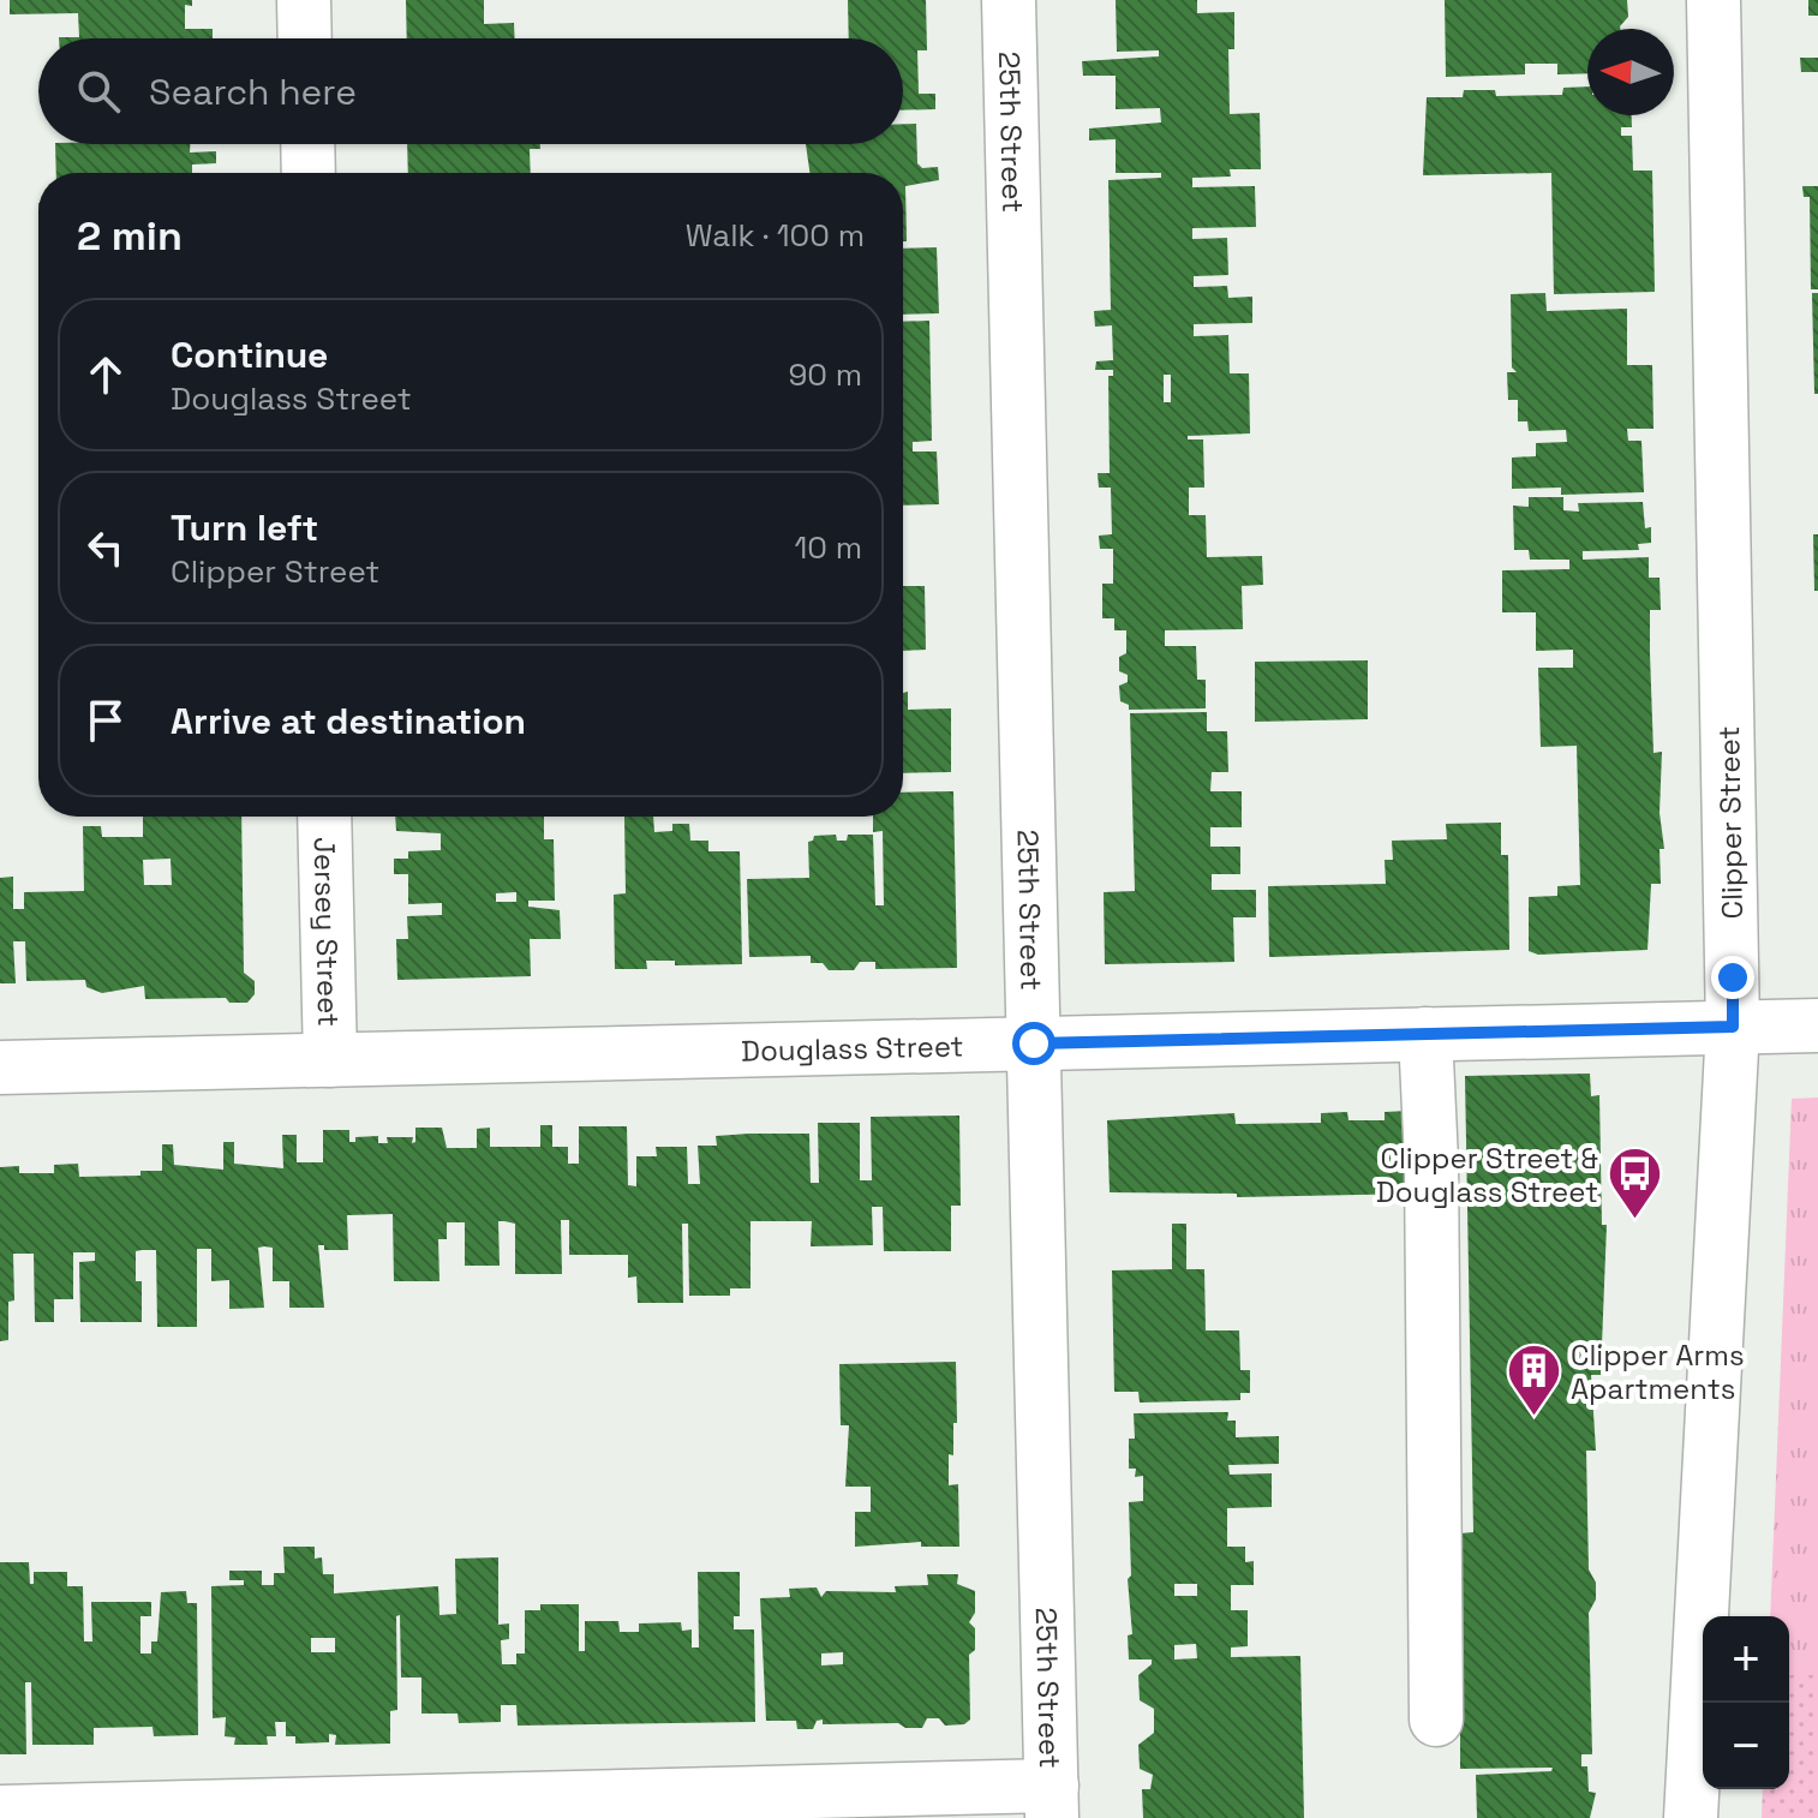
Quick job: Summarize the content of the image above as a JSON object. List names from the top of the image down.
{
  "streets": {
    "street": [
      "25th Street",
      "Clipper Street",
      "Jersey Street",
      "Douglass Street"
    ]
  },
  "crossings": [
    ["25th Street", "Douglass Street"],
    ["Clipper Street", "Douglass Street"],
    ["Jersey Street", "Douglass Street"]
  ],
  "places": {
    "bus stop": ["Clipper Street & Douglass Street"],
    "building": ["Clipper Arms Apartments"]
  },
  "north": "left",
  "page": {
    "search": "Search here",
    "heading": ["2 min", "Walk · 100 m"],
    "list": [
      ["Continue", "Douglass Street", "90 m"],
      ["Turn left", "Clipper Street", "10 m"],
      "Arrive at destination"
    ],
    "map_buttons": ["+", "−"]
  }
}
